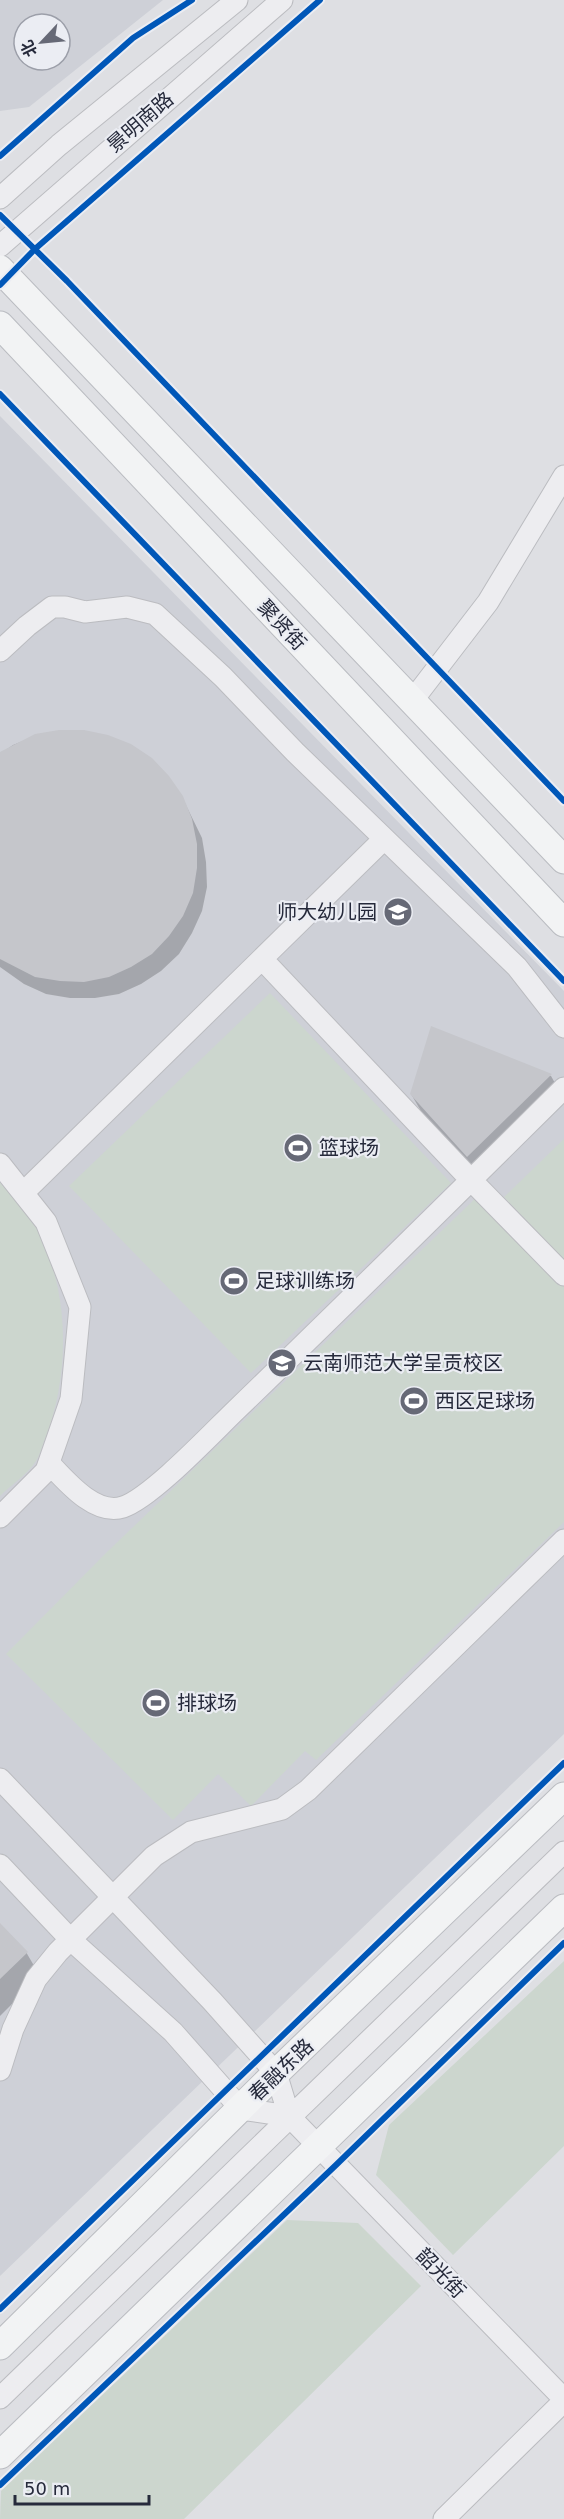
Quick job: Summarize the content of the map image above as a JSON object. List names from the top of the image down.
{
  "streets": {
    "main road": ["聚贤街", "春融东路"],
    "street": ["景明南路", "韶光街"]
  },
  "places": {
    "school or university": ["师大幼儿园", "云南师范大学呈贡校区"],
    "sports": [
      "篮球场",
      "足球训练场",
      "西区足球场",
      "排球场"
    ]
  },
  "scale_bar": "50 m",
  "north": "bottom left"
}
